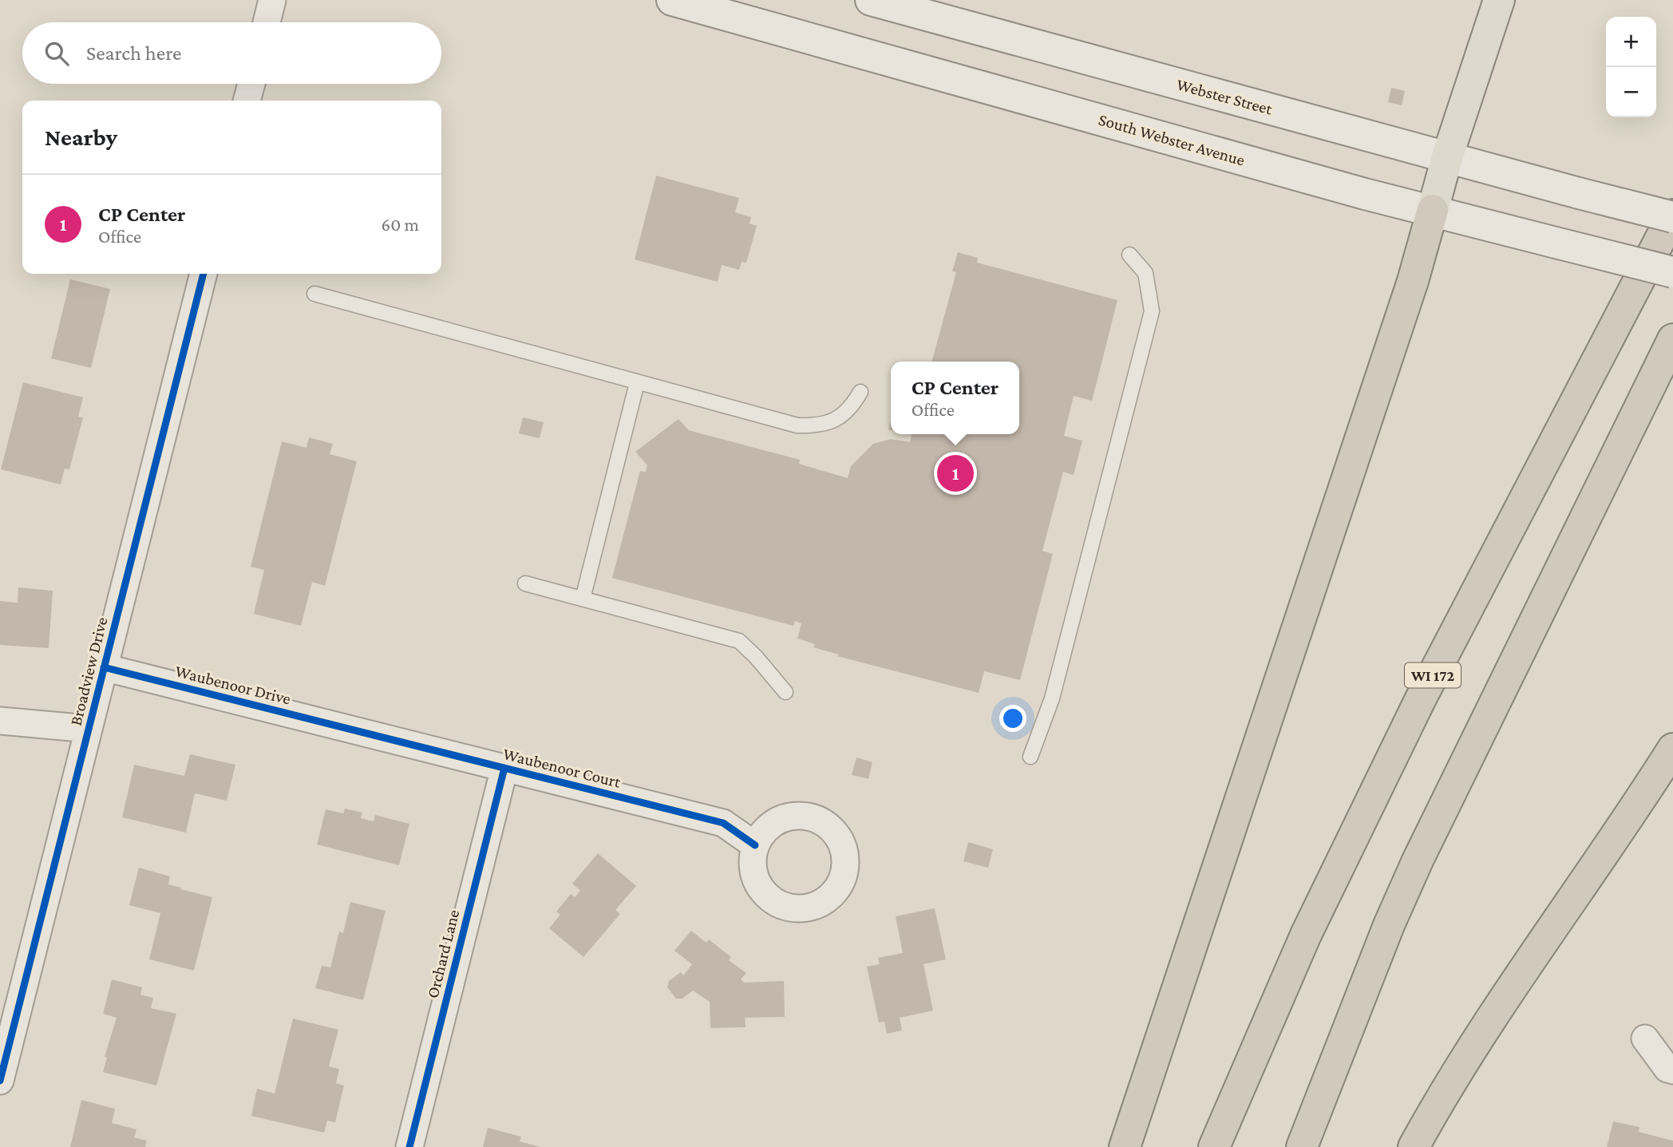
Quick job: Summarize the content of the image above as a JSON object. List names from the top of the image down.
{
  "streets": {
    "highway": ["WI 172"],
    "main road": ["Webster Street", "South Webster Avenue"],
    "street": [
      "Broadview Drive",
      "Waubenoor Drive",
      "Waubenoor Court",
      "Orchard Lane"
    ]
  },
  "crossings": [
    ["Webster Street", "WI 172"],
    ["Broadview Drive", "Waubenoor Drive"],
    ["Waubenoor Drive", "Waubenoor Court"],
    ["Waubenoor Court", "Orchard Lane"]
  ],
  "page": {
    "map_buttons": ["+", "−"],
    "search": "Search here",
    "heading": "Nearby",
    "list": [
      {
        "mark": "1",
        "name": "CP Center",
        "note": "Office",
        "value": "60 m"
      }
    ],
    "popup": ["CP Center", "Office"],
    "pins": "1"
  }
}
